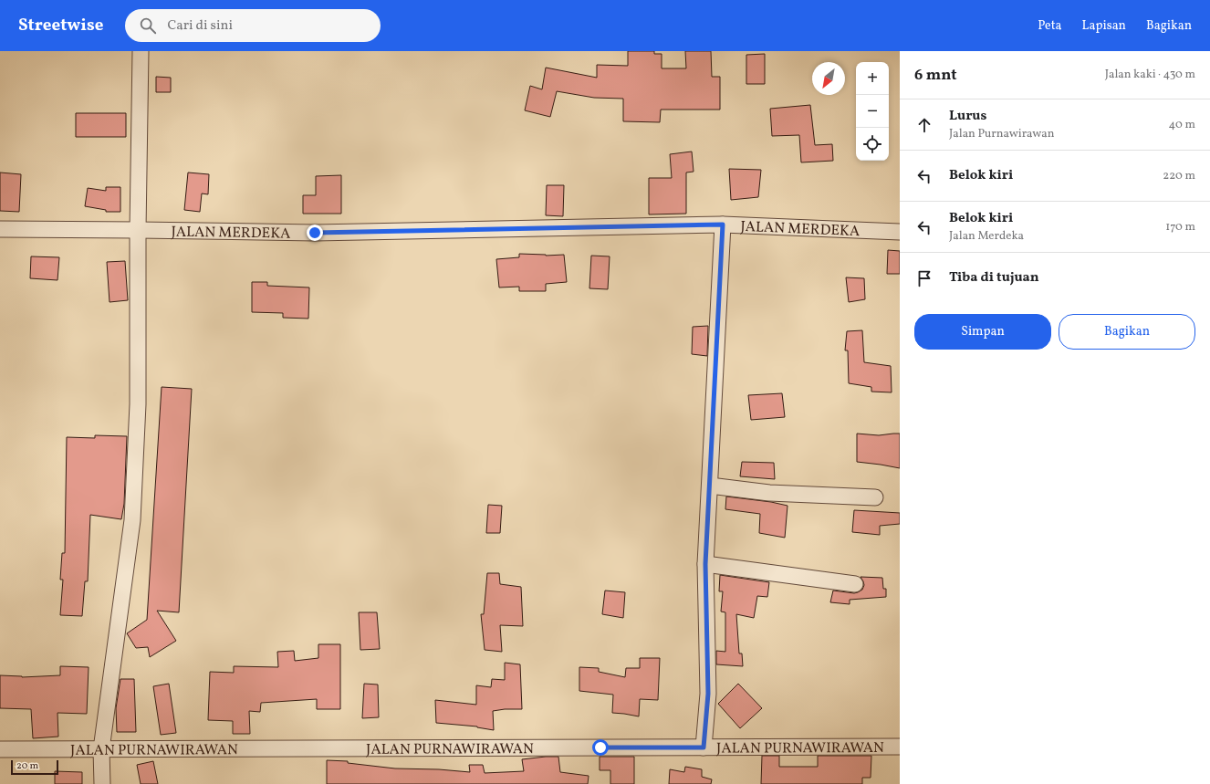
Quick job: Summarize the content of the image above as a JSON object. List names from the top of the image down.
{
  "streets": {
    "street": ["JALAN MERDEKA", "JALAN PURNAWIRAWAN"]
  },
  "scale_bar": "20 m",
  "north": "bottom left",
  "page": {
    "header": "Streetwise",
    "search": "Cari di sini",
    "nav": ["Peta", "Lapisan", "Bagikan"],
    "heading": ["6 mnt", "Jalan kaki · 430 m"],
    "map_buttons": ["+", "−"],
    "list": [
      ["Lurus", "Jalan Purnawirawan", "40 m"],
      ["Belok kiri", "220 m"],
      ["Belok kiri", "Jalan Merdeka", "170 m"],
      "Tiba di tujuan"
    ],
    "buttons": ["Simpan", "Bagikan"],
    "scale": "20 m"
  }
}
